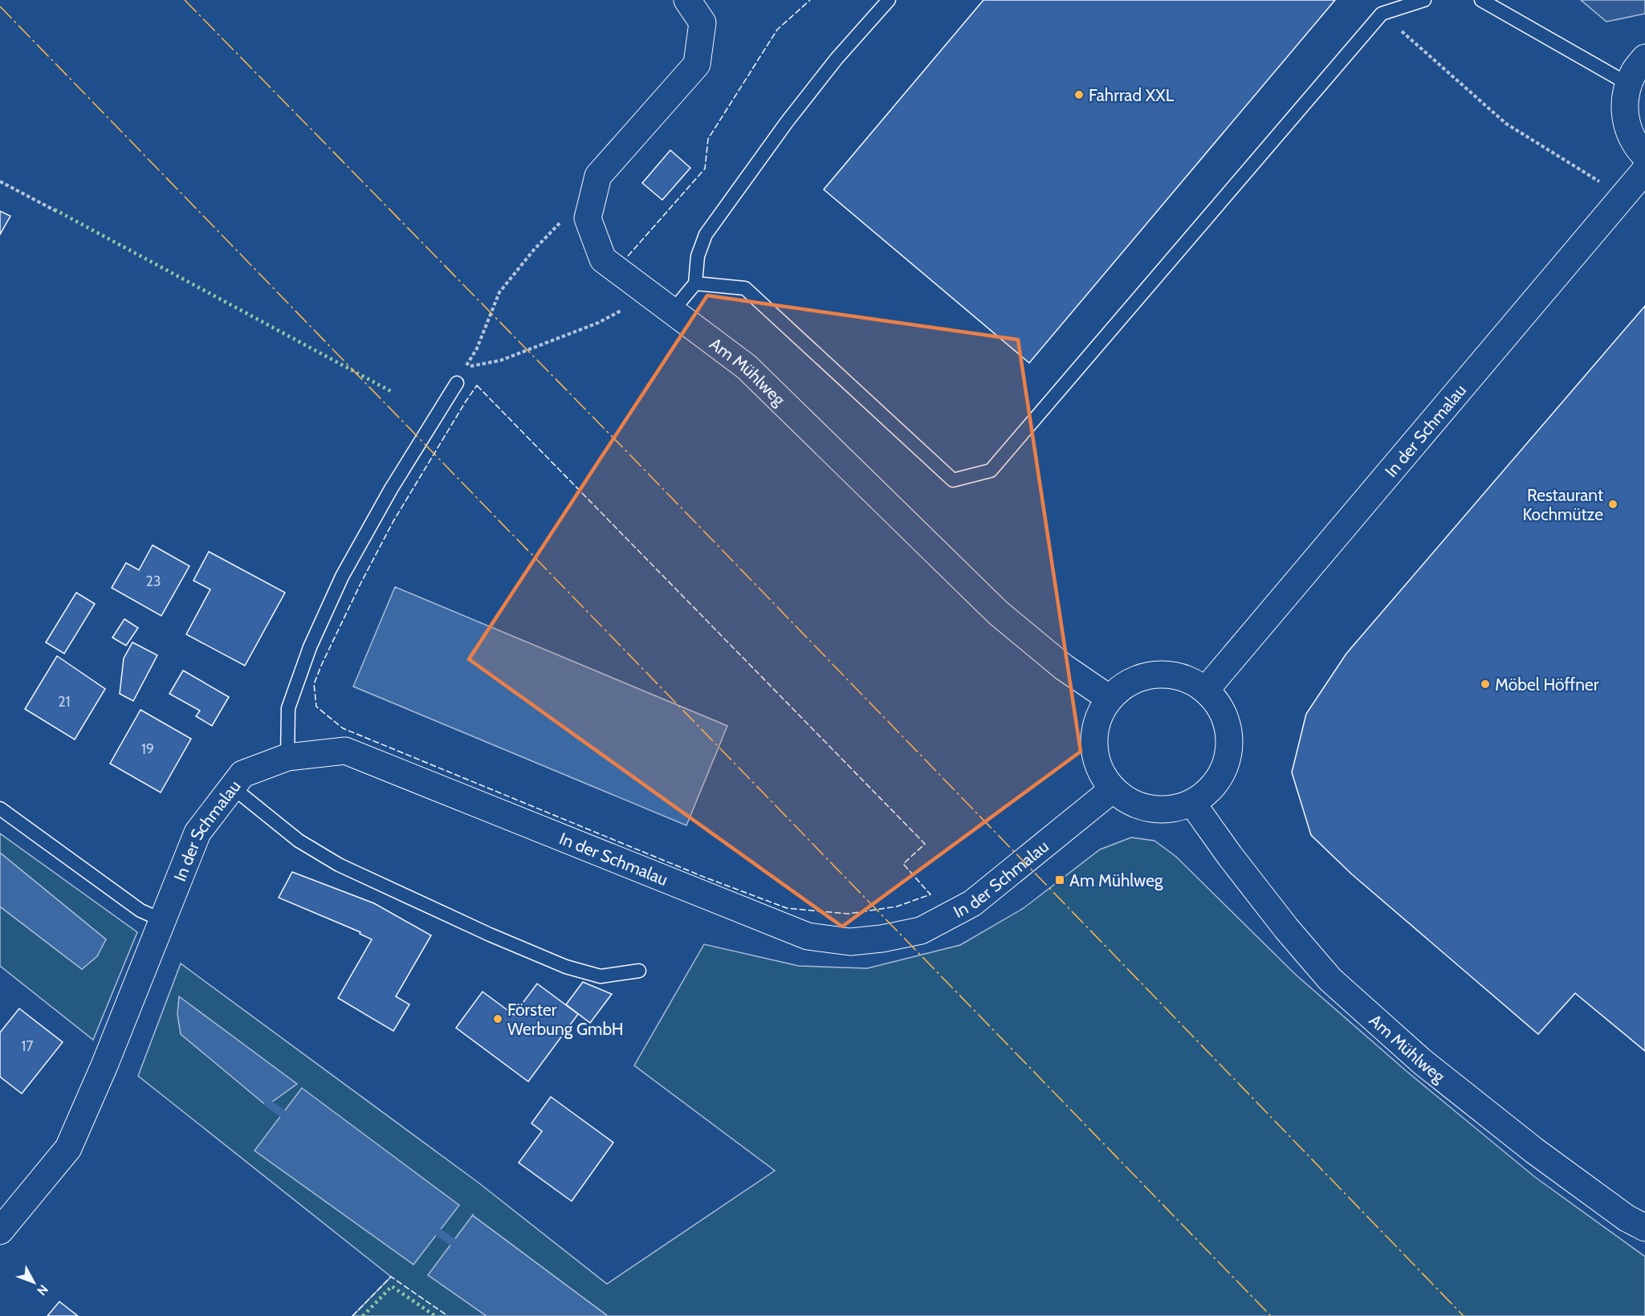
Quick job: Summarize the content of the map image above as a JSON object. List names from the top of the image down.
{
  "streets": {
    "street": ["Am Mühlweg", "In der Schmalau"]
  },
  "crossings": [
    ["Am Mühlweg", "In der Schmalau"]
  ],
  "places": {
    "other": [
      "Fahrrad XXL",
      "Restaurant Kochmütze",
      "Möbel Höffner",
      "Förster Werbung GmbH"
    ],
    "transit": ["Am Mühlweg"]
  },
  "house_numbers": [
    "23",
    "21",
    "19",
    "17"
  ],
  "north": "bottom right"
}
